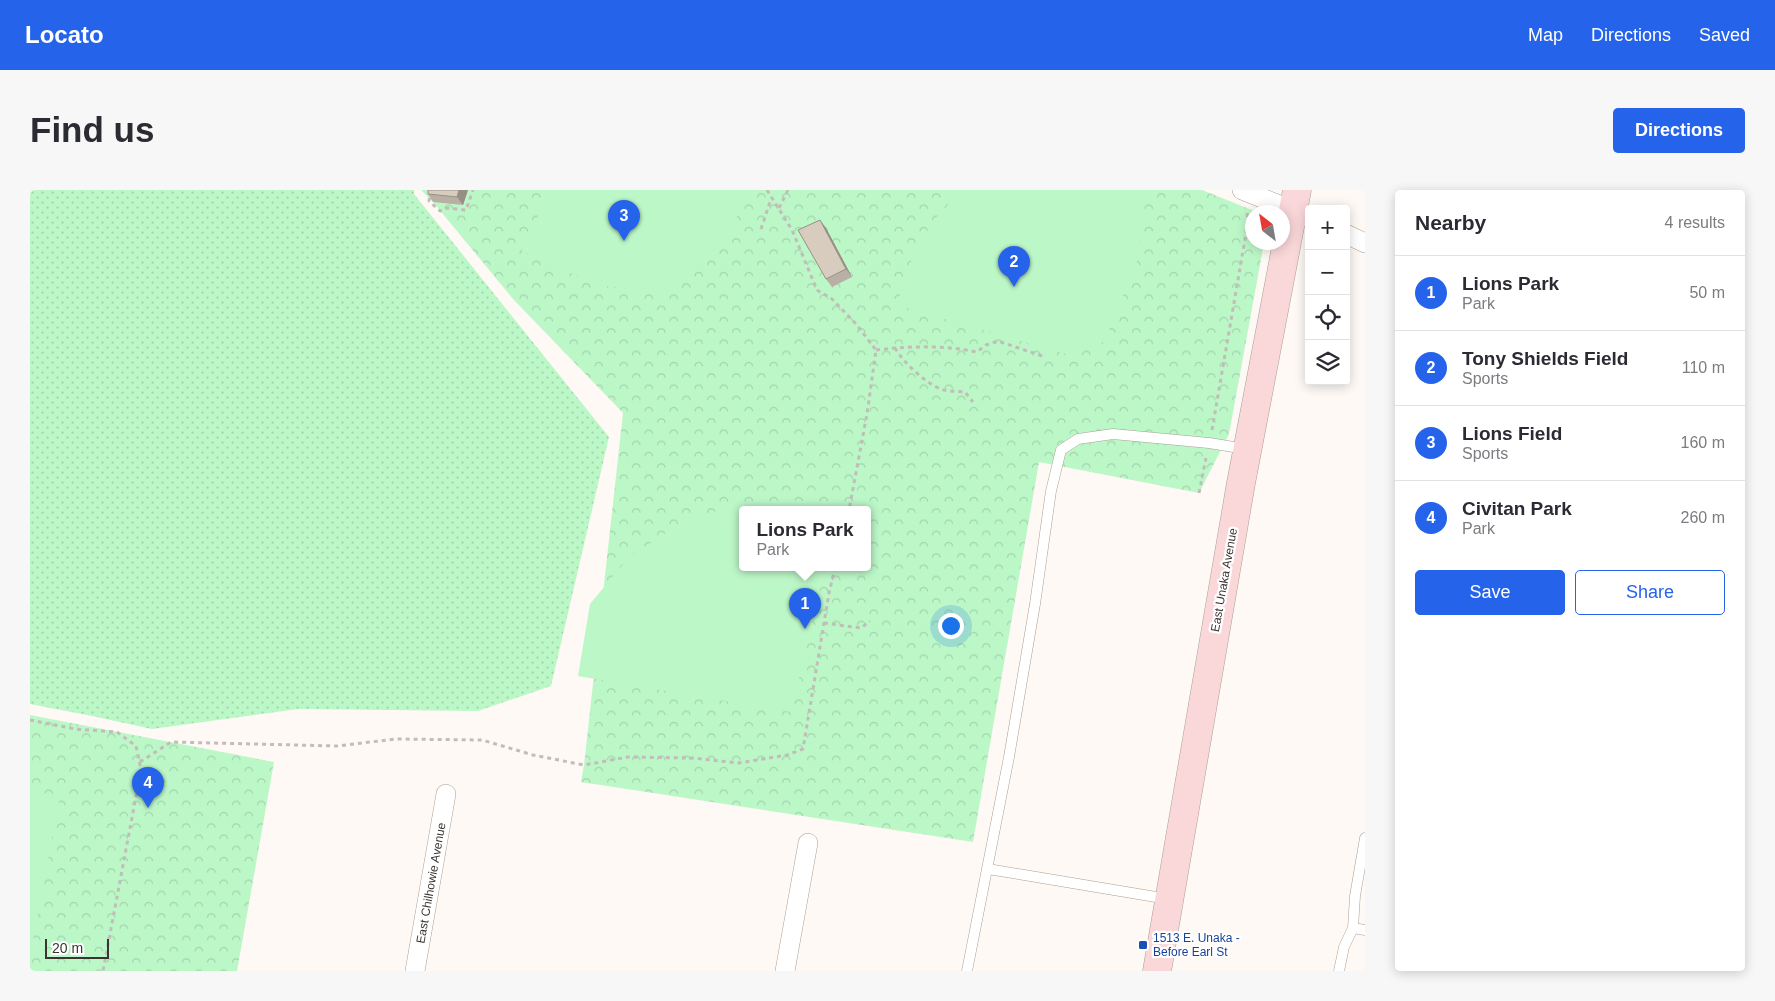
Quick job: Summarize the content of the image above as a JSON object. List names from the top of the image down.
{
  "streets": {
    "main road": ["East Unaka Avenue"],
    "street": ["East Chilhowie Avenue"]
  },
  "places": {
    "transit": ["1513 E. Unaka - Before Earl St"]
  },
  "scale_bar": "20 m",
  "north": "top left",
  "page": {
    "header": "Locato",
    "nav": ["Map", "Directions", "Saved"],
    "buttons": [
      "Directions",
      ["Save", "Share"]
    ],
    "title": "Find us",
    "heading": ["Nearby", "4 results"],
    "pins": [
      "3",
      "2",
      "1",
      "4"
    ],
    "map_buttons": ["+", "−"],
    "list": [
      {
        "mark": "1",
        "name": "Lions Park",
        "note": "Park",
        "value": "50 m"
      },
      {
        "mark": "2",
        "name": "Tony Shields Field",
        "note": "Sports",
        "value": "110 m"
      },
      {
        "mark": "3",
        "name": "Lions Field",
        "note": "Sports",
        "value": "160 m"
      },
      {
        "mark": "4",
        "name": "Civitan Park",
        "note": "Park",
        "value": "260 m"
      }
    ],
    "popup": ["Lions Park", "Park"],
    "scale": "20 m"
  }
}
